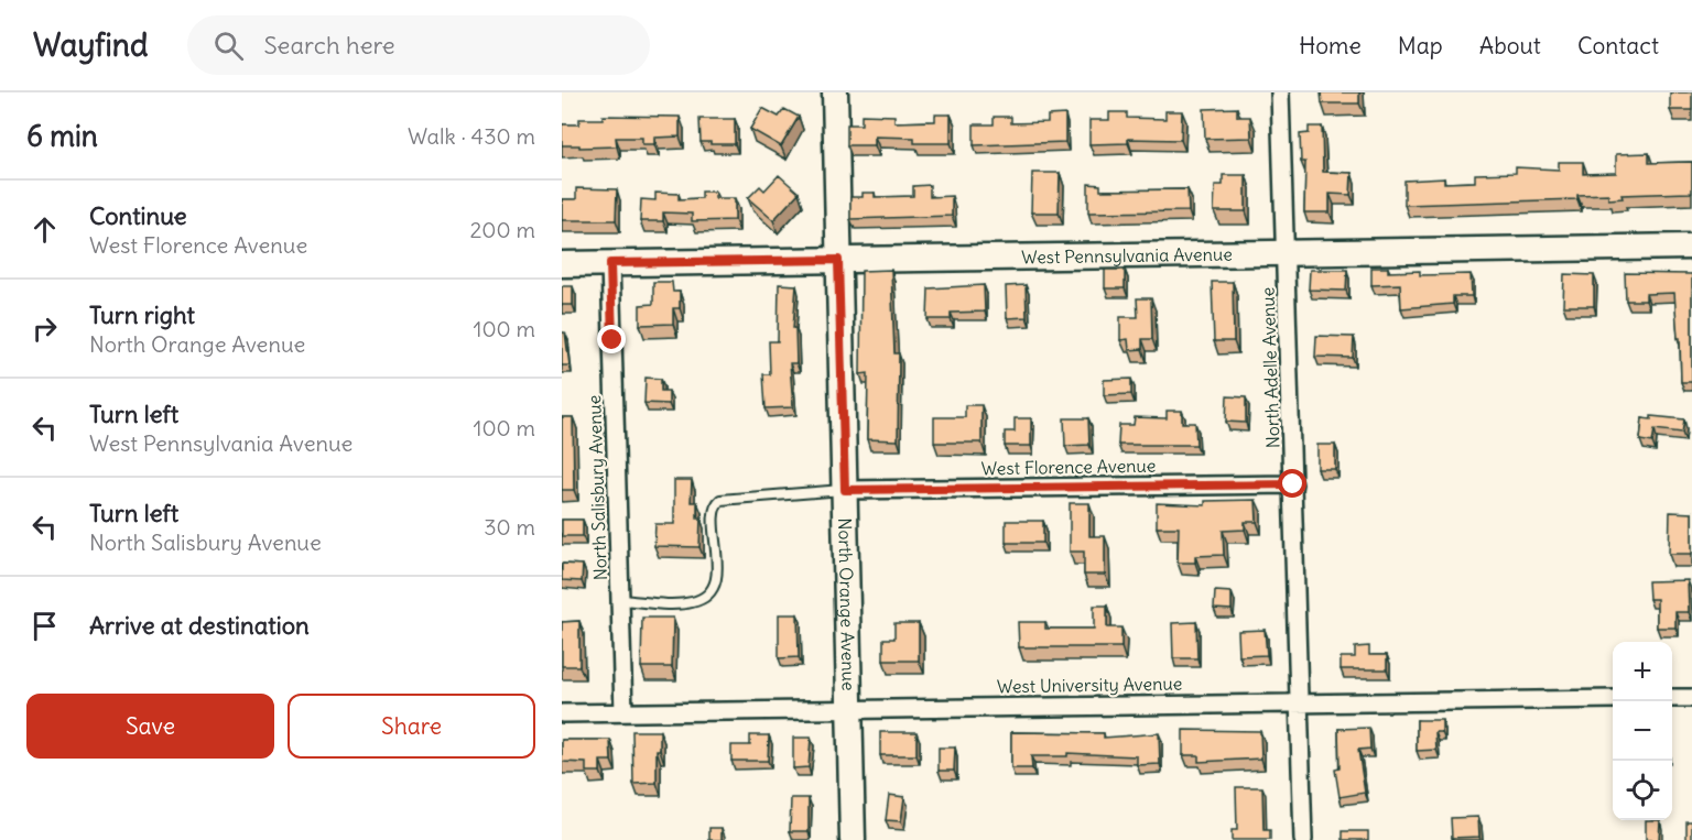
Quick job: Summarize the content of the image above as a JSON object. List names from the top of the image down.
{
  "streets": {
    "street": [
      "West Pennsylvania Avenue",
      "North Adelle Avenue",
      "West Florence Avenue",
      "North Salisbury Avenue",
      "North Orange Avenue",
      "West University Avenue"
    ]
  },
  "crossings": [
    ["West Pennsylvania Avenue", "North Adelle Avenue"],
    ["West Pennsylvania Avenue", "North Salisbury Avenue"],
    ["West Pennsylvania Avenue", "North Orange Avenue"],
    ["North Adelle Avenue", "West Florence Avenue"],
    ["North Adelle Avenue", "West University Avenue"],
    ["West Florence Avenue", "North Orange Avenue"],
    ["North Salisbury Avenue", "West University Avenue"],
    ["North Orange Avenue", "West University Avenue"]
  ],
  "page": {
    "header": "Wayfind",
    "search": "Search here",
    "nav": [
      "Home",
      "Map",
      "About",
      "Contact"
    ],
    "heading": ["6 min", "Walk · 430 m"],
    "list": [
      ["Continue", "West Florence Avenue", "200 m"],
      ["Turn right", "North Orange Avenue", "100 m"],
      ["Turn left", "West Pennsylvania Avenue", "100 m"],
      ["Turn left", "North Salisbury Avenue", "30 m"],
      "Arrive at destination"
    ],
    "map_buttons": ["+", "−"],
    "buttons": ["Save", "Share"]
  }
}
